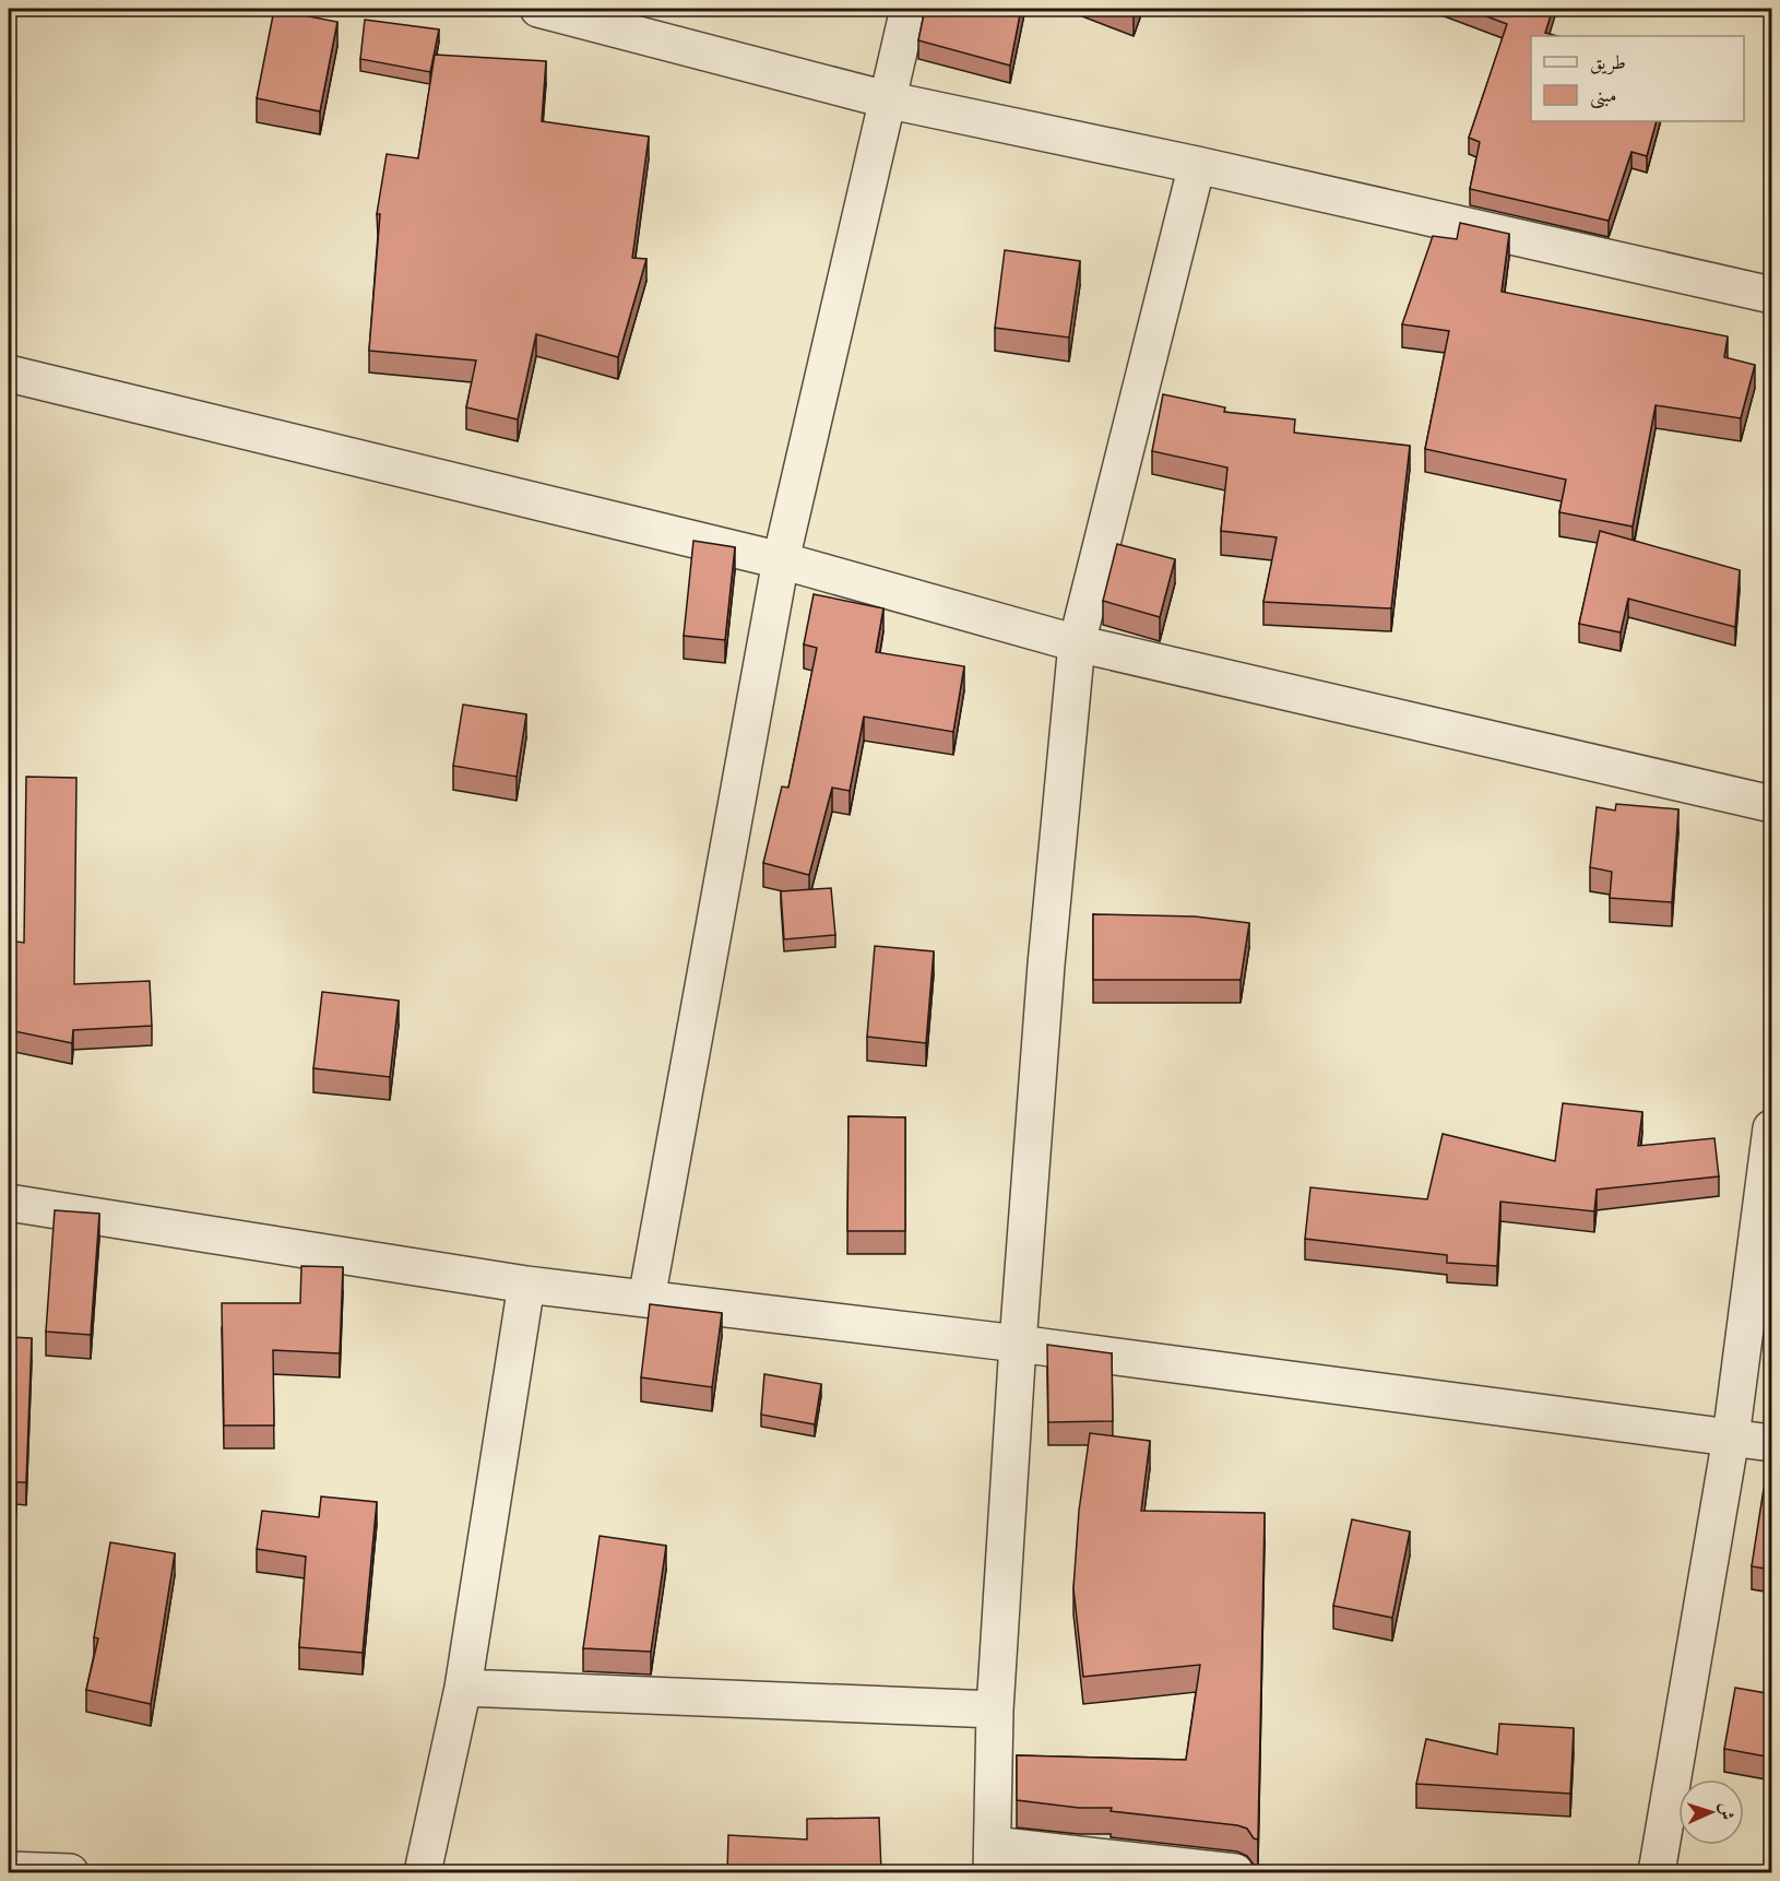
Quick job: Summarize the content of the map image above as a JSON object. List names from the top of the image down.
{
  "legend": ["طريق", "مبنى"],
  "north": "right"
}
